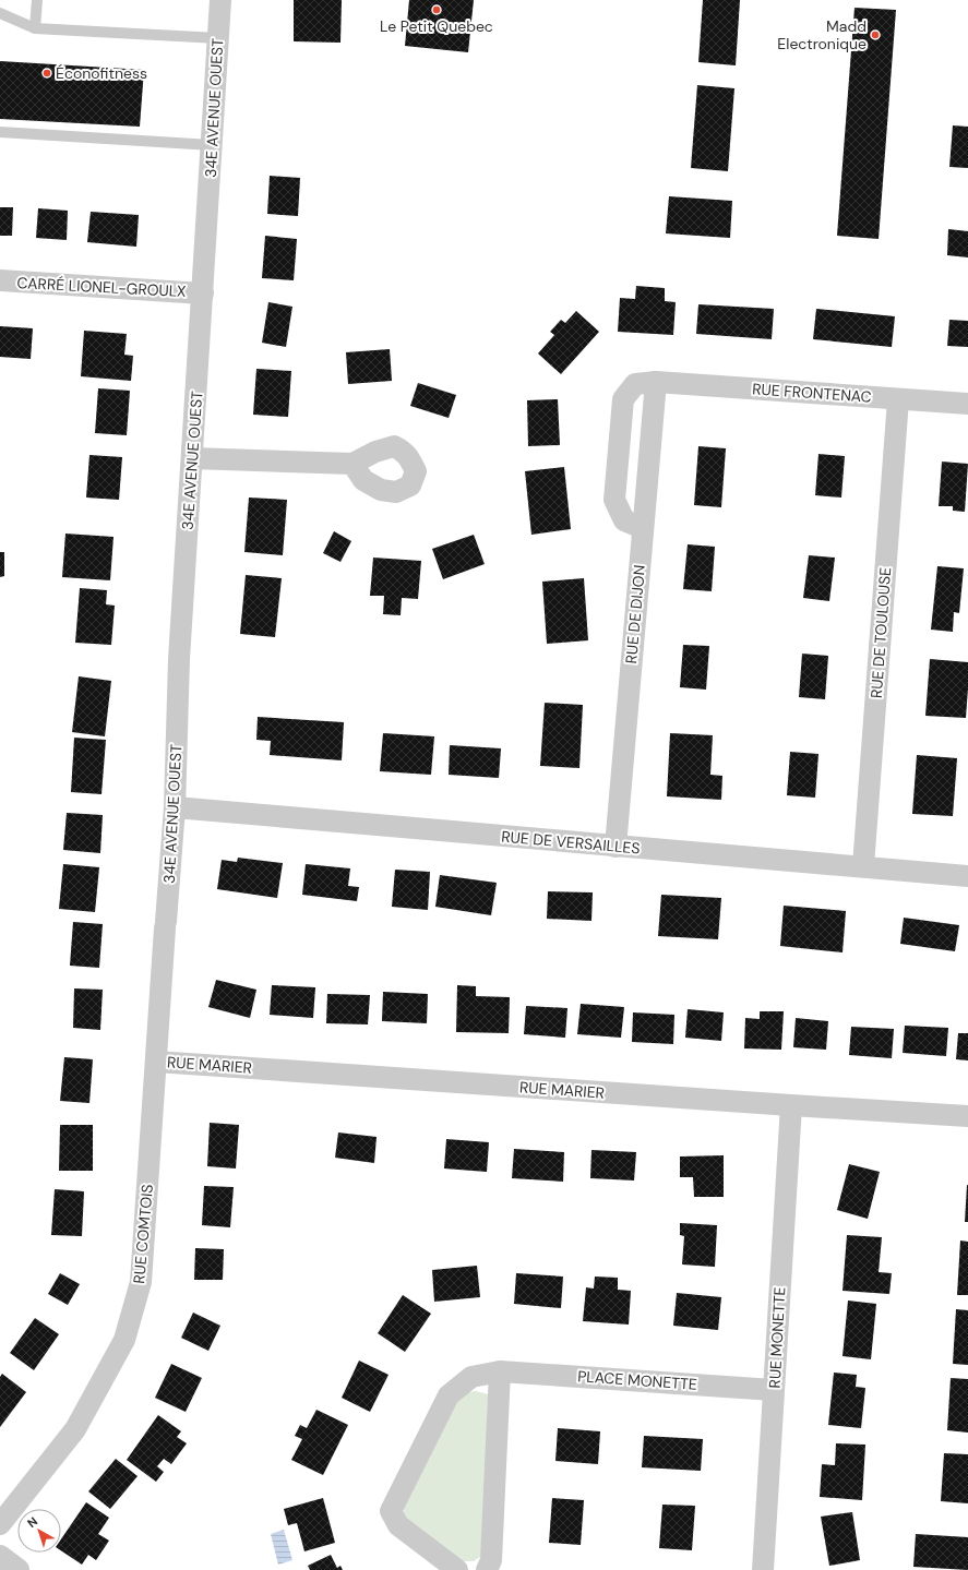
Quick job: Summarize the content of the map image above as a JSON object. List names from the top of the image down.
{
  "streets": {
    "street": [
      "34E AVENUE OUEST",
      "CARRÉ LIONEL-GROULX",
      "RUE FRONTENAC",
      "RUE DE DIJON",
      "RUE DE TOULOUSE",
      "RUE DE VERSAILLES",
      "RUE MARIER",
      "RUE COMTOIS",
      "RUE MONETTE",
      "PLACE MONETTE"
    ]
  },
  "crossings": [
    ["34E AVENUE OUEST", "CARRÉ LIONEL-GROULX"],
    ["34E AVENUE OUEST", "RUE DE VERSAILLES"],
    ["34E AVENUE OUEST", "RUE COMTOIS"],
    ["RUE FRONTENAC", "RUE DE DIJON"],
    ["RUE FRONTENAC", "RUE DE TOULOUSE"],
    ["RUE DE DIJON", "RUE DE VERSAILLES"],
    ["RUE DE TOULOUSE", "RUE DE VERSAILLES"],
    ["RUE MARIER", "RUE COMTOIS"],
    ["RUE MARIER", "RUE MONETTE"],
    ["RUE MONETTE", "PLACE MONETTE"]
  ],
  "places": ["Le Petit Quebec", "Madd Electronique", "Éconofitness"],
  "north": "top left"
}
